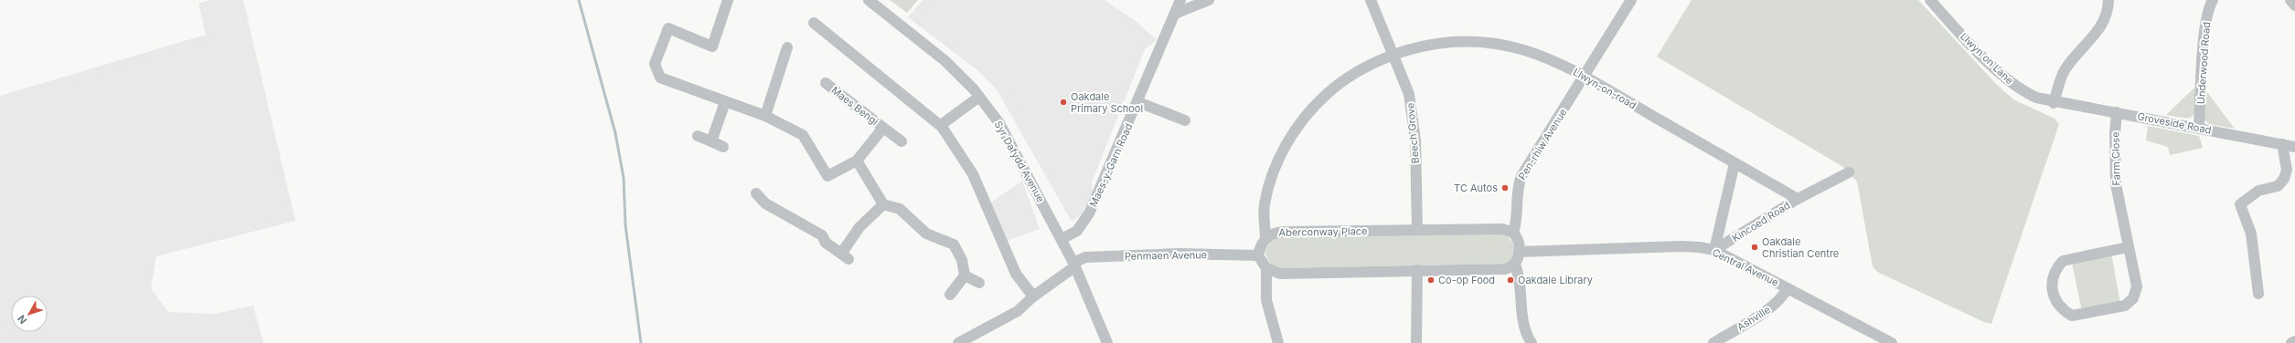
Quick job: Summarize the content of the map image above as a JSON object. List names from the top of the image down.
{
  "streets": {
    "street": [
      "Llwyn on Lane",
      "Underwood Road",
      "Llwyn-on-road",
      "Maes Bengi",
      "Groveside Road",
      "Beech Grove",
      "Pen-rhiw Avenue",
      "Farm Close",
      "Syr Dafydd Avenue",
      "Maes-y-Garn Road",
      "Kincoed Road",
      "Aberconway Place",
      "Penmaen Avenue",
      "Central Avenue",
      "Ashville"
    ]
  },
  "crossings": [
    ["Llwyn on Lane", "Groveside Road"],
    ["Underwood Road", "Groveside Road"],
    ["Llwyn-on-road", "Beech Grove"],
    ["Llwyn-on-road", "Pen-rhiw Avenue"],
    ["Llwyn-on-road", "Kincoed Road"],
    ["Llwyn-on-road", "Aberconway Place"],
    ["Groveside Road", "Farm Close"],
    ["Beech Grove", "Aberconway Place"],
    ["Pen-rhiw Avenue", "Aberconway Place"],
    ["Pen-rhiw Avenue", "Central Avenue"],
    ["Syr Dafydd Avenue", "Maes-y-Garn Road"],
    ["Syr Dafydd Avenue", "Penmaen Avenue"],
    ["Kincoed Road", "Central Avenue"],
    ["Aberconway Place", "Penmaen Avenue"],
    ["Central Avenue", "Ashville"]
  ],
  "places": [
    "Oakdale Primary School",
    "TC Autos",
    "Oakdale Christian Centre",
    "Co-op Food",
    "Oakdale Library"
  ],
  "north": "bottom left"
}
